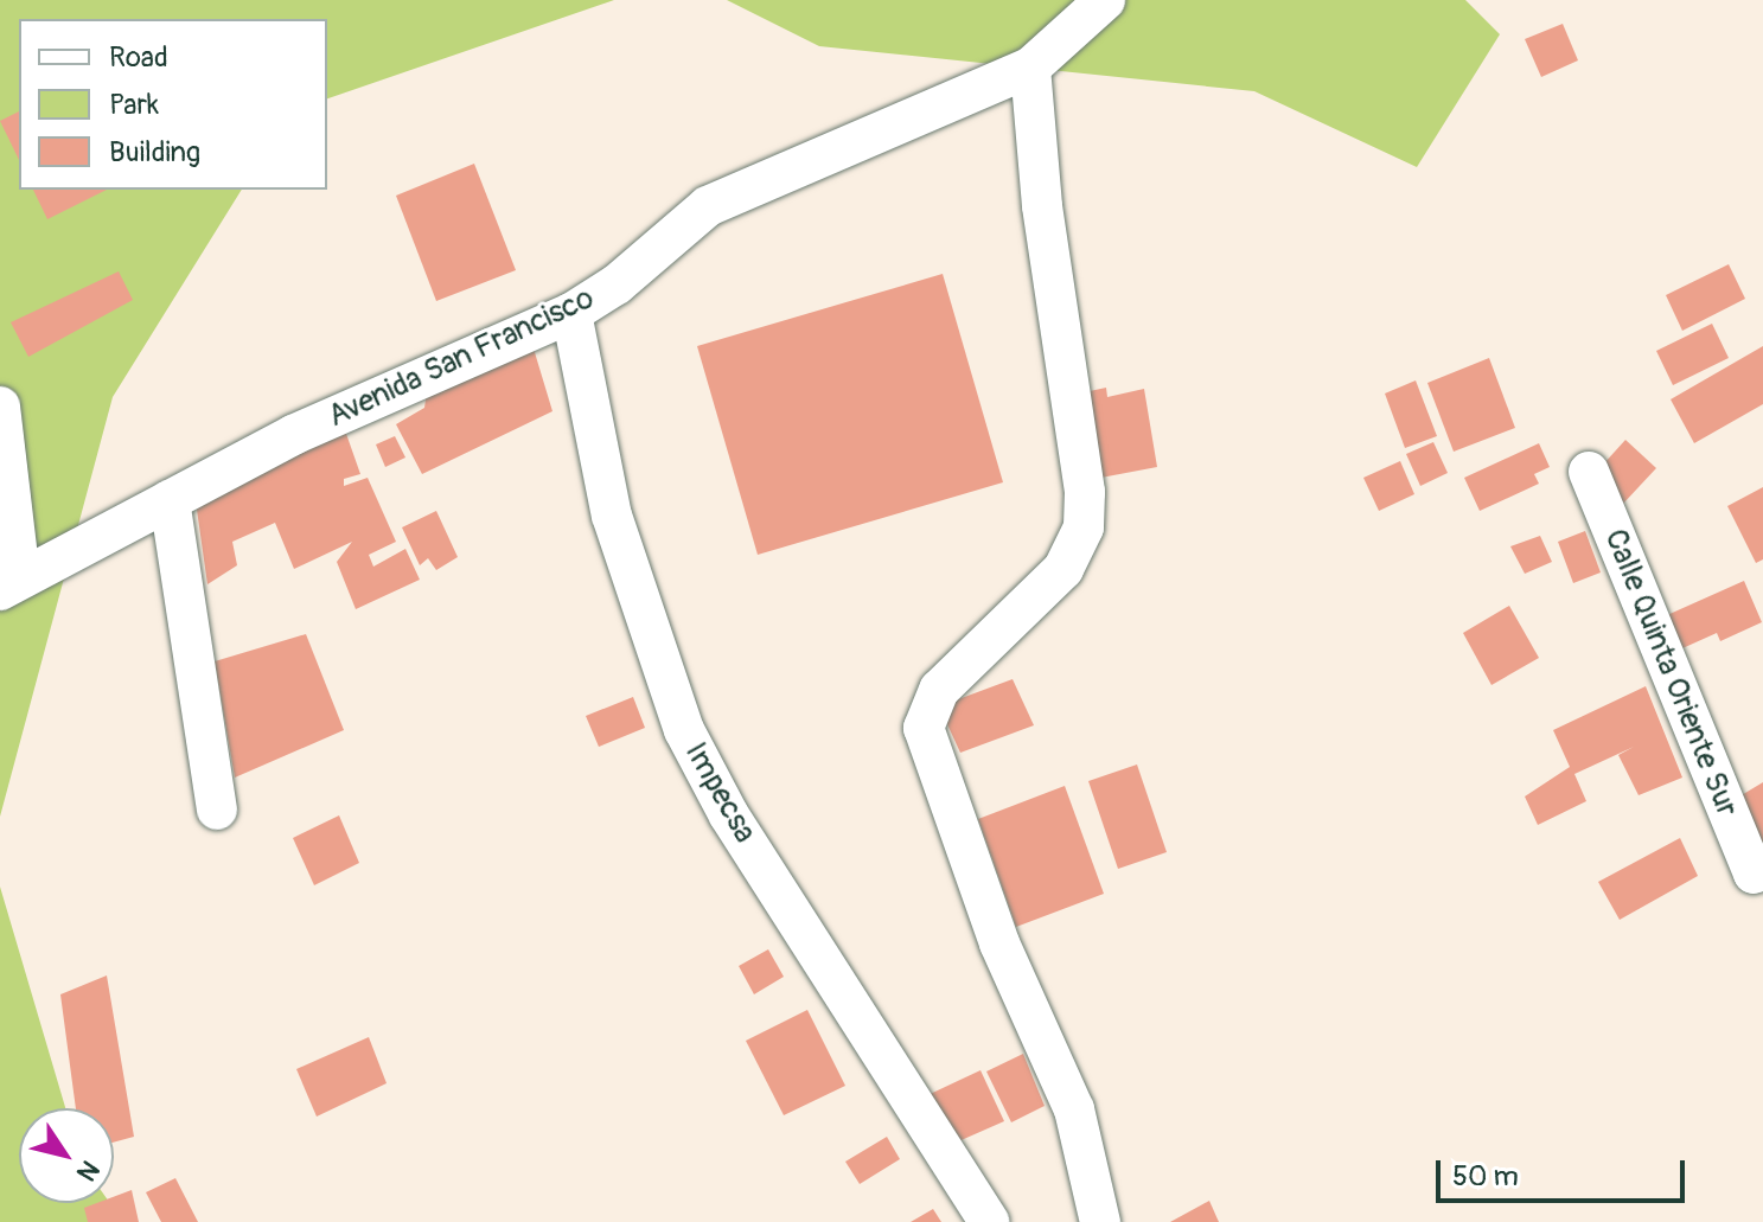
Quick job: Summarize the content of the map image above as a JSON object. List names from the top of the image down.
{
  "streets": {
    "street": ["Avenida San Francisco", "Calle Quinta Oriente Sur", "Impecsa"]
  },
  "crossings": [
    ["Avenida San Francisco", "Impecsa"]
  ],
  "legend": ["Road", "Park", "Building"],
  "scale_bar": "50 m",
  "north": "bottom right"
}
